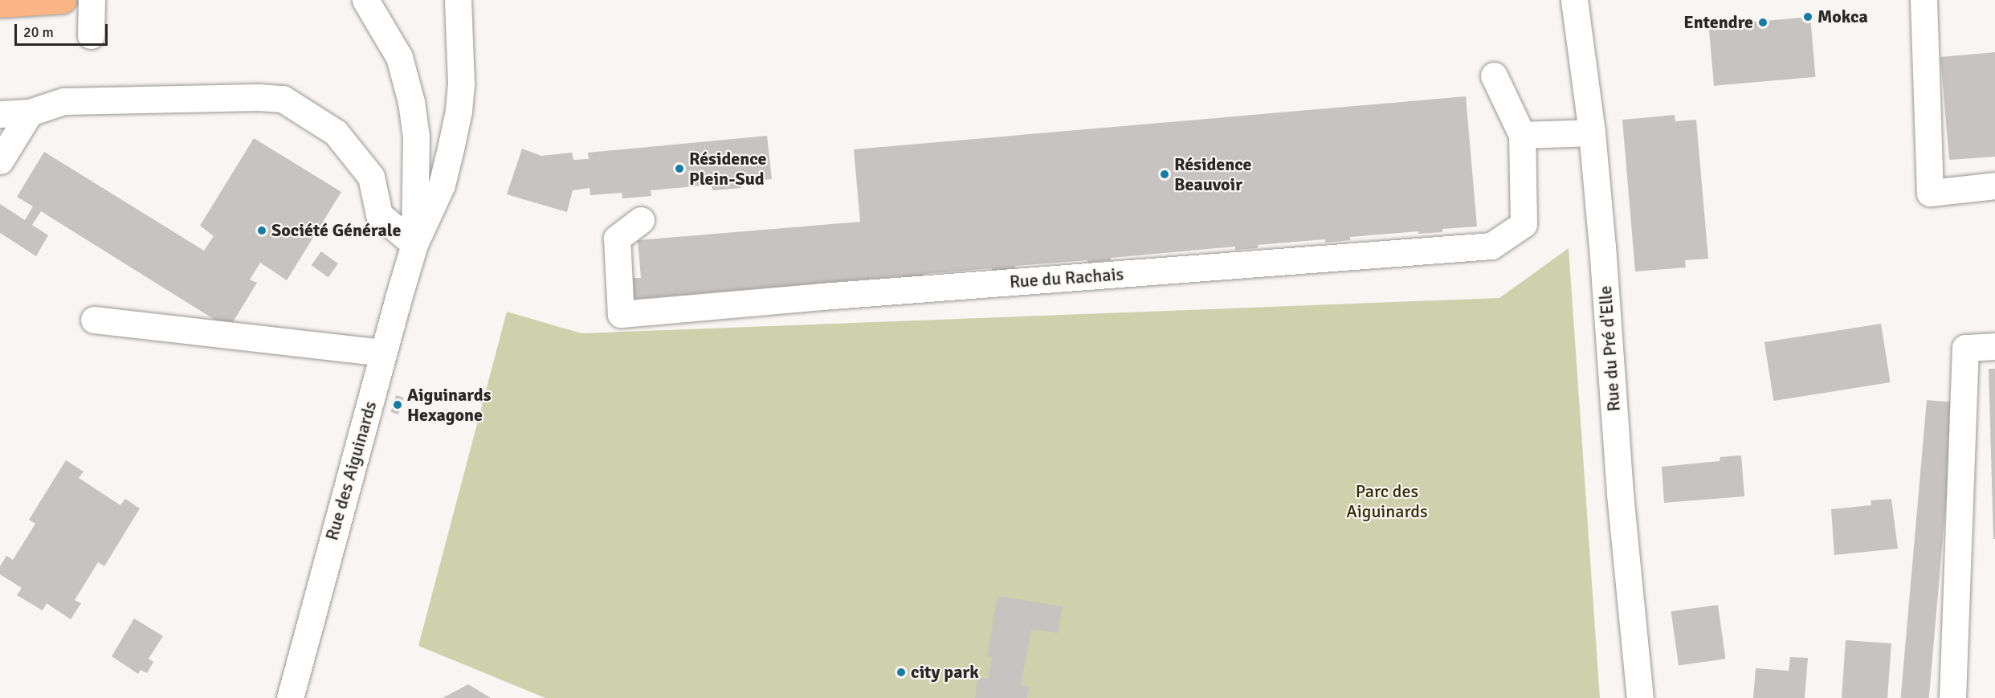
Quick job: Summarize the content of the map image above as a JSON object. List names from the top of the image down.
{
  "streets": {
    "street": ["Rue du Rachais", "Rue du Pré d'Elle", "Rue des Aiguinards"]
  },
  "parks": ["Parc des Aiguinards"],
  "places": [
    "Mokca",
    "Entendre",
    "Résidence Plein-Sud",
    "Résidence Beauvoir",
    "Société Générale",
    "Aiguinards Hexagone",
    "city park"
  ],
  "scale_bar": "20 m"
}
